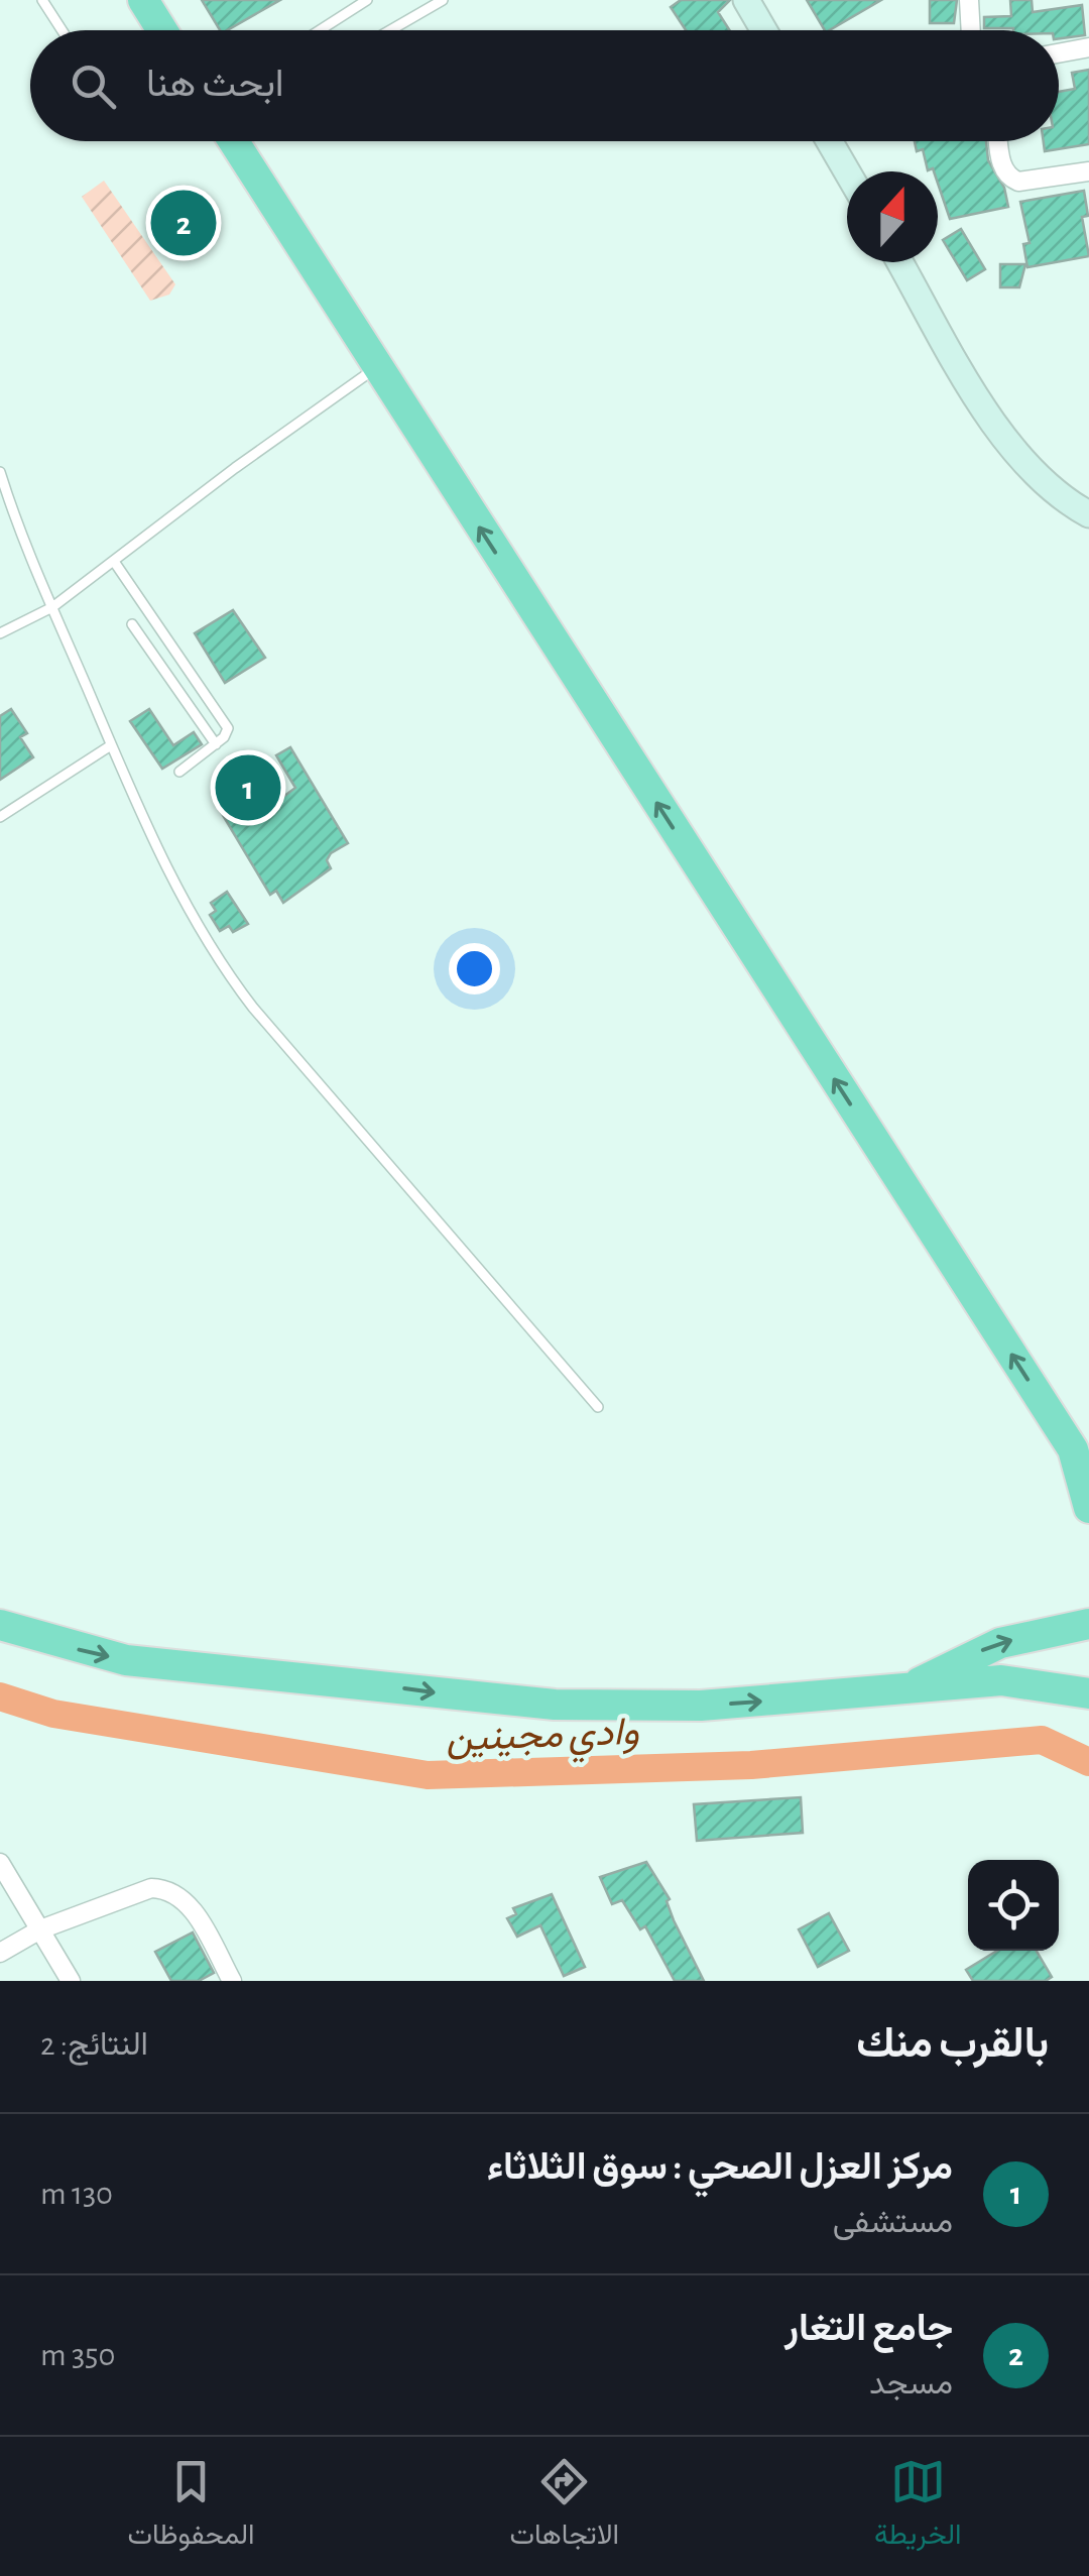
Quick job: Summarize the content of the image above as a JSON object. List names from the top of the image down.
{
  "water": ["وادي مجينين"],
  "north": "top",
  "page": {
    "search": "ابحث هنا",
    "pins": ["2", "1"],
    "heading": ["بالقرب منك", "النتائج: 2"],
    "list": [
      {
        "mark": "1",
        "name": "مركز العزل الصحي : سوق الثلاثاء",
        "note": "مستشفى",
        "value": "130 m"
      },
      {
        "mark": "2",
        "name": "جامع التغار",
        "note": "مسجد",
        "value": "350 m"
      }
    ],
    "nav": ["الخريطة", "الاتجاهات", "المحفوظات"]
  }
}
